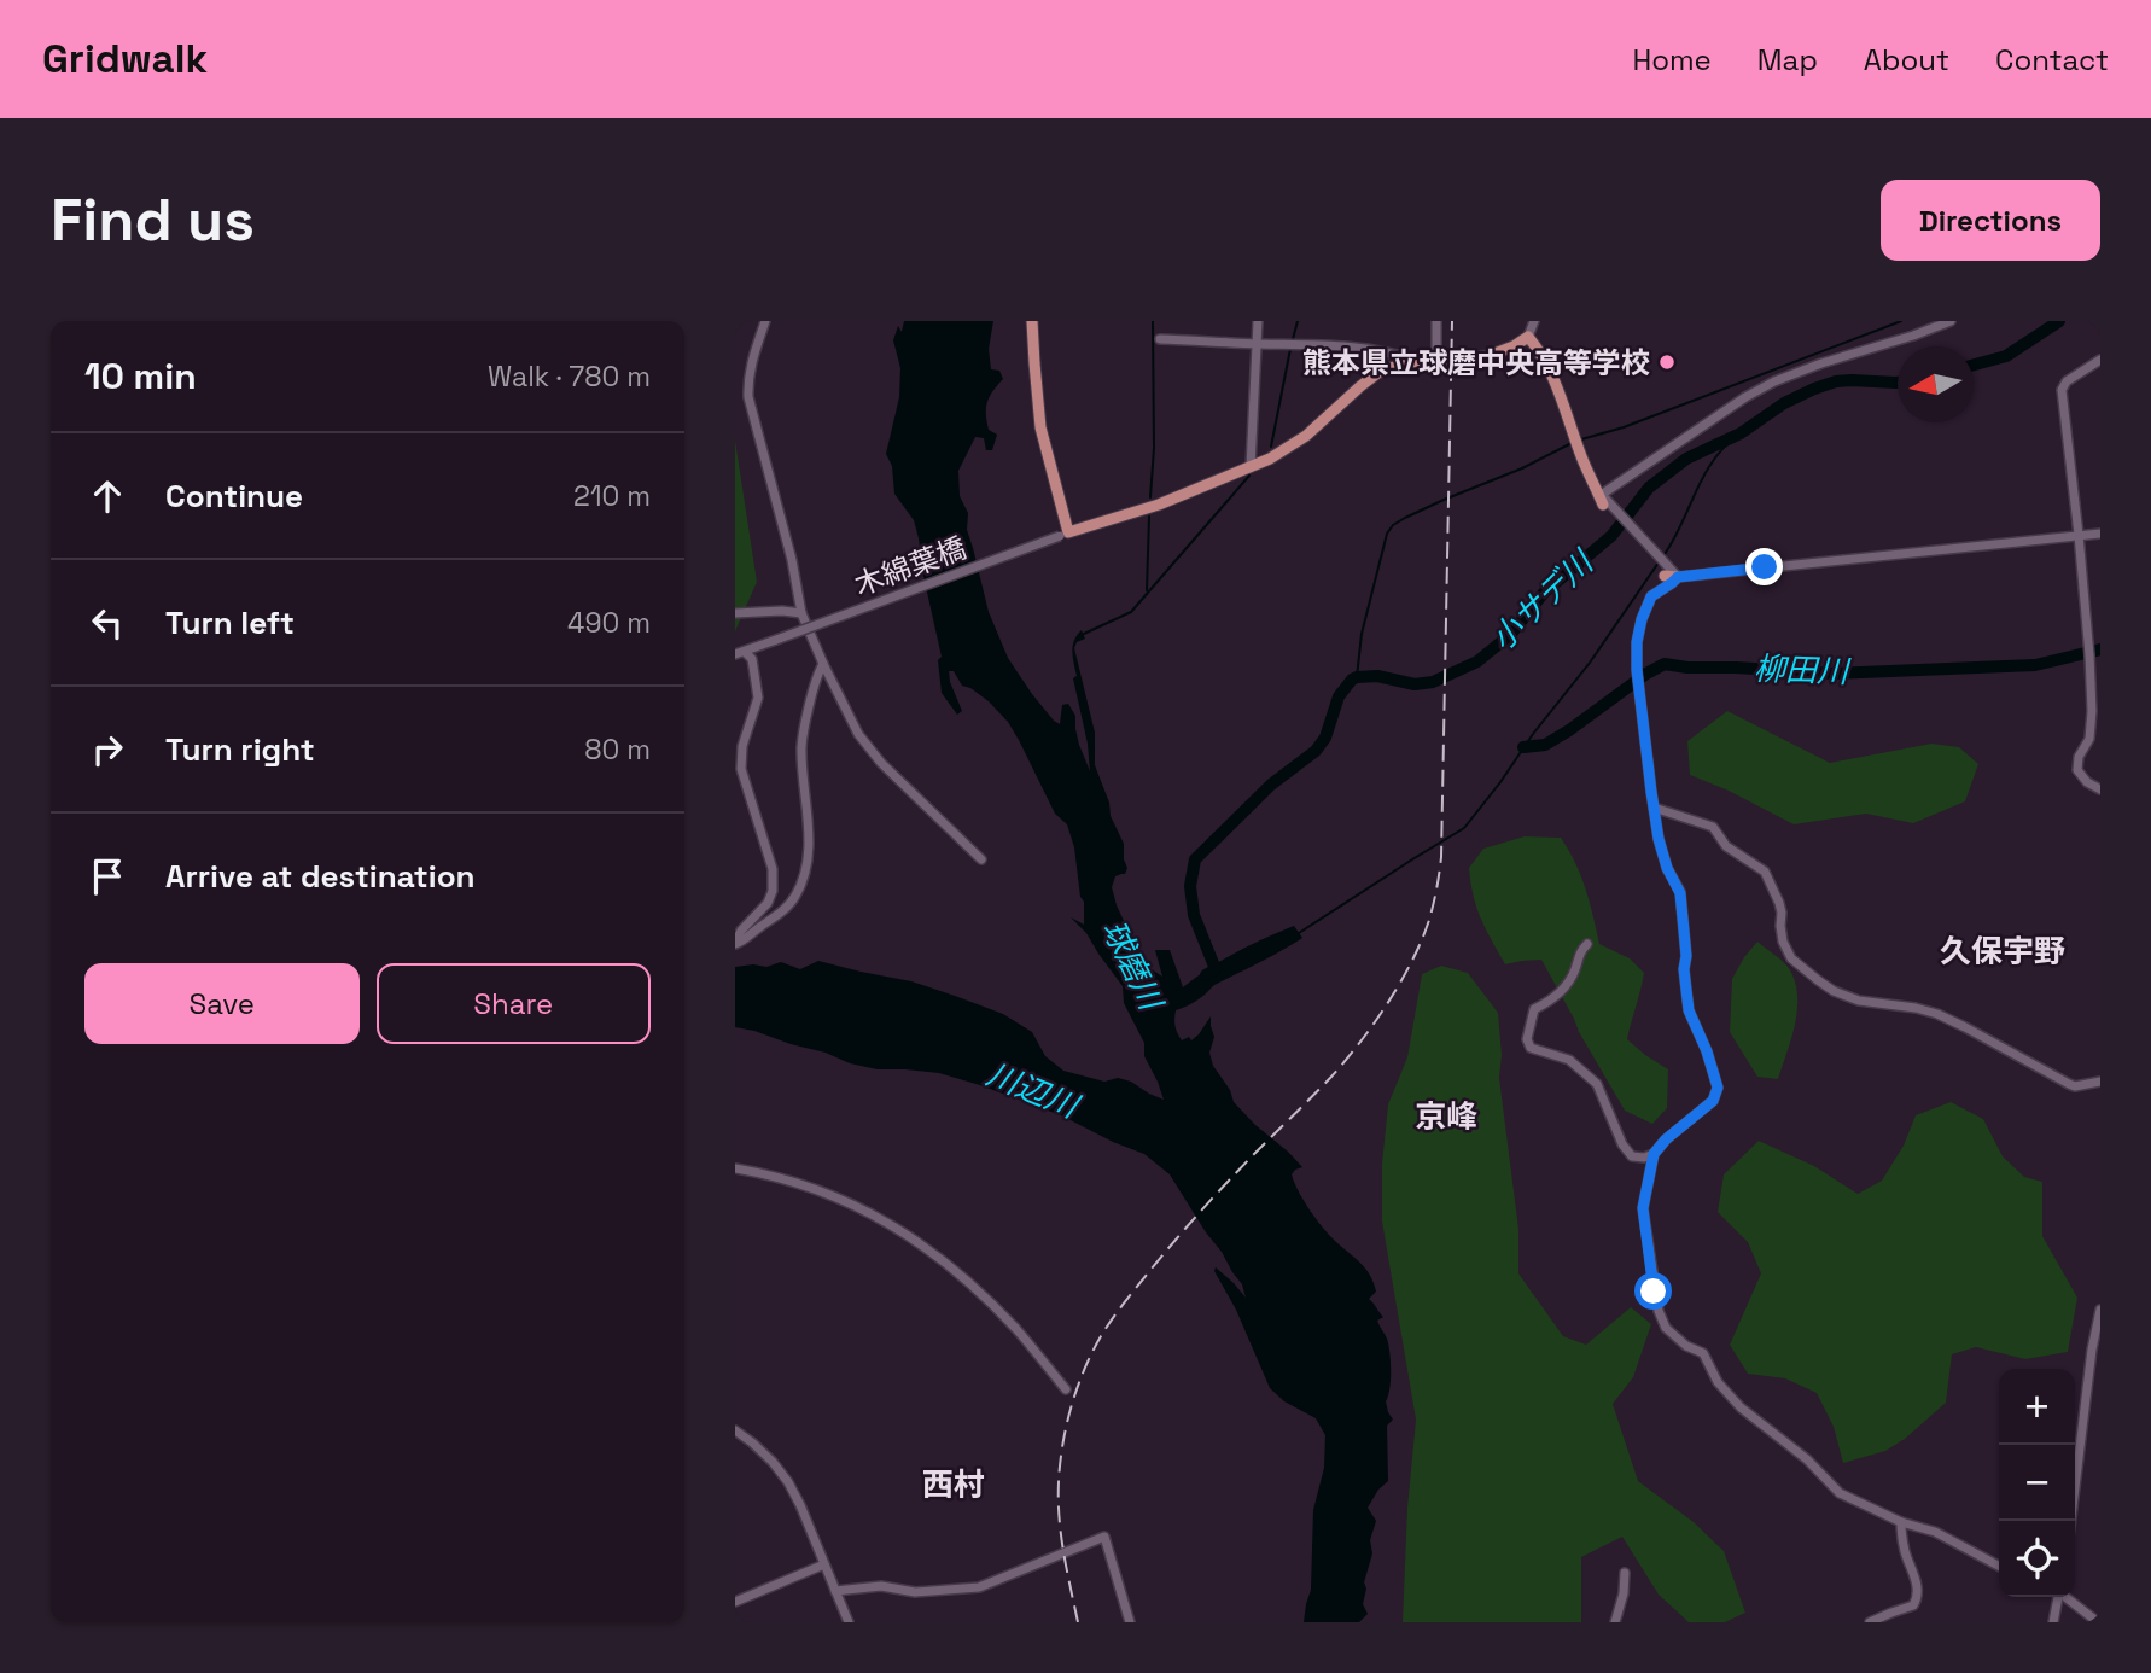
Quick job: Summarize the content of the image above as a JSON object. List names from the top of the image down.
{
  "streets": {
    "street": ["木綿葉橋"]
  },
  "districts": ["久保宇野", "京峰", "西村"],
  "water": [
    "小サデ川",
    "柳田川",
    "球磨川",
    "川辺川"
  ],
  "places": ["熊本県立球磨中央高等学校"],
  "north": "left",
  "page": {
    "header": "Gridwalk",
    "nav": [
      "Home",
      "Map",
      "About",
      "Contact"
    ],
    "buttons": [
      "Directions",
      ["Save", "Share"]
    ],
    "title": "Find us",
    "heading": ["10 min", "Walk · 780 m"],
    "list": [
      ["Continue", "210 m"],
      ["Turn left", "490 m"],
      ["Turn right", "80 m"],
      "Arrive at destination"
    ],
    "map_buttons": ["+", "−"]
  }
}
